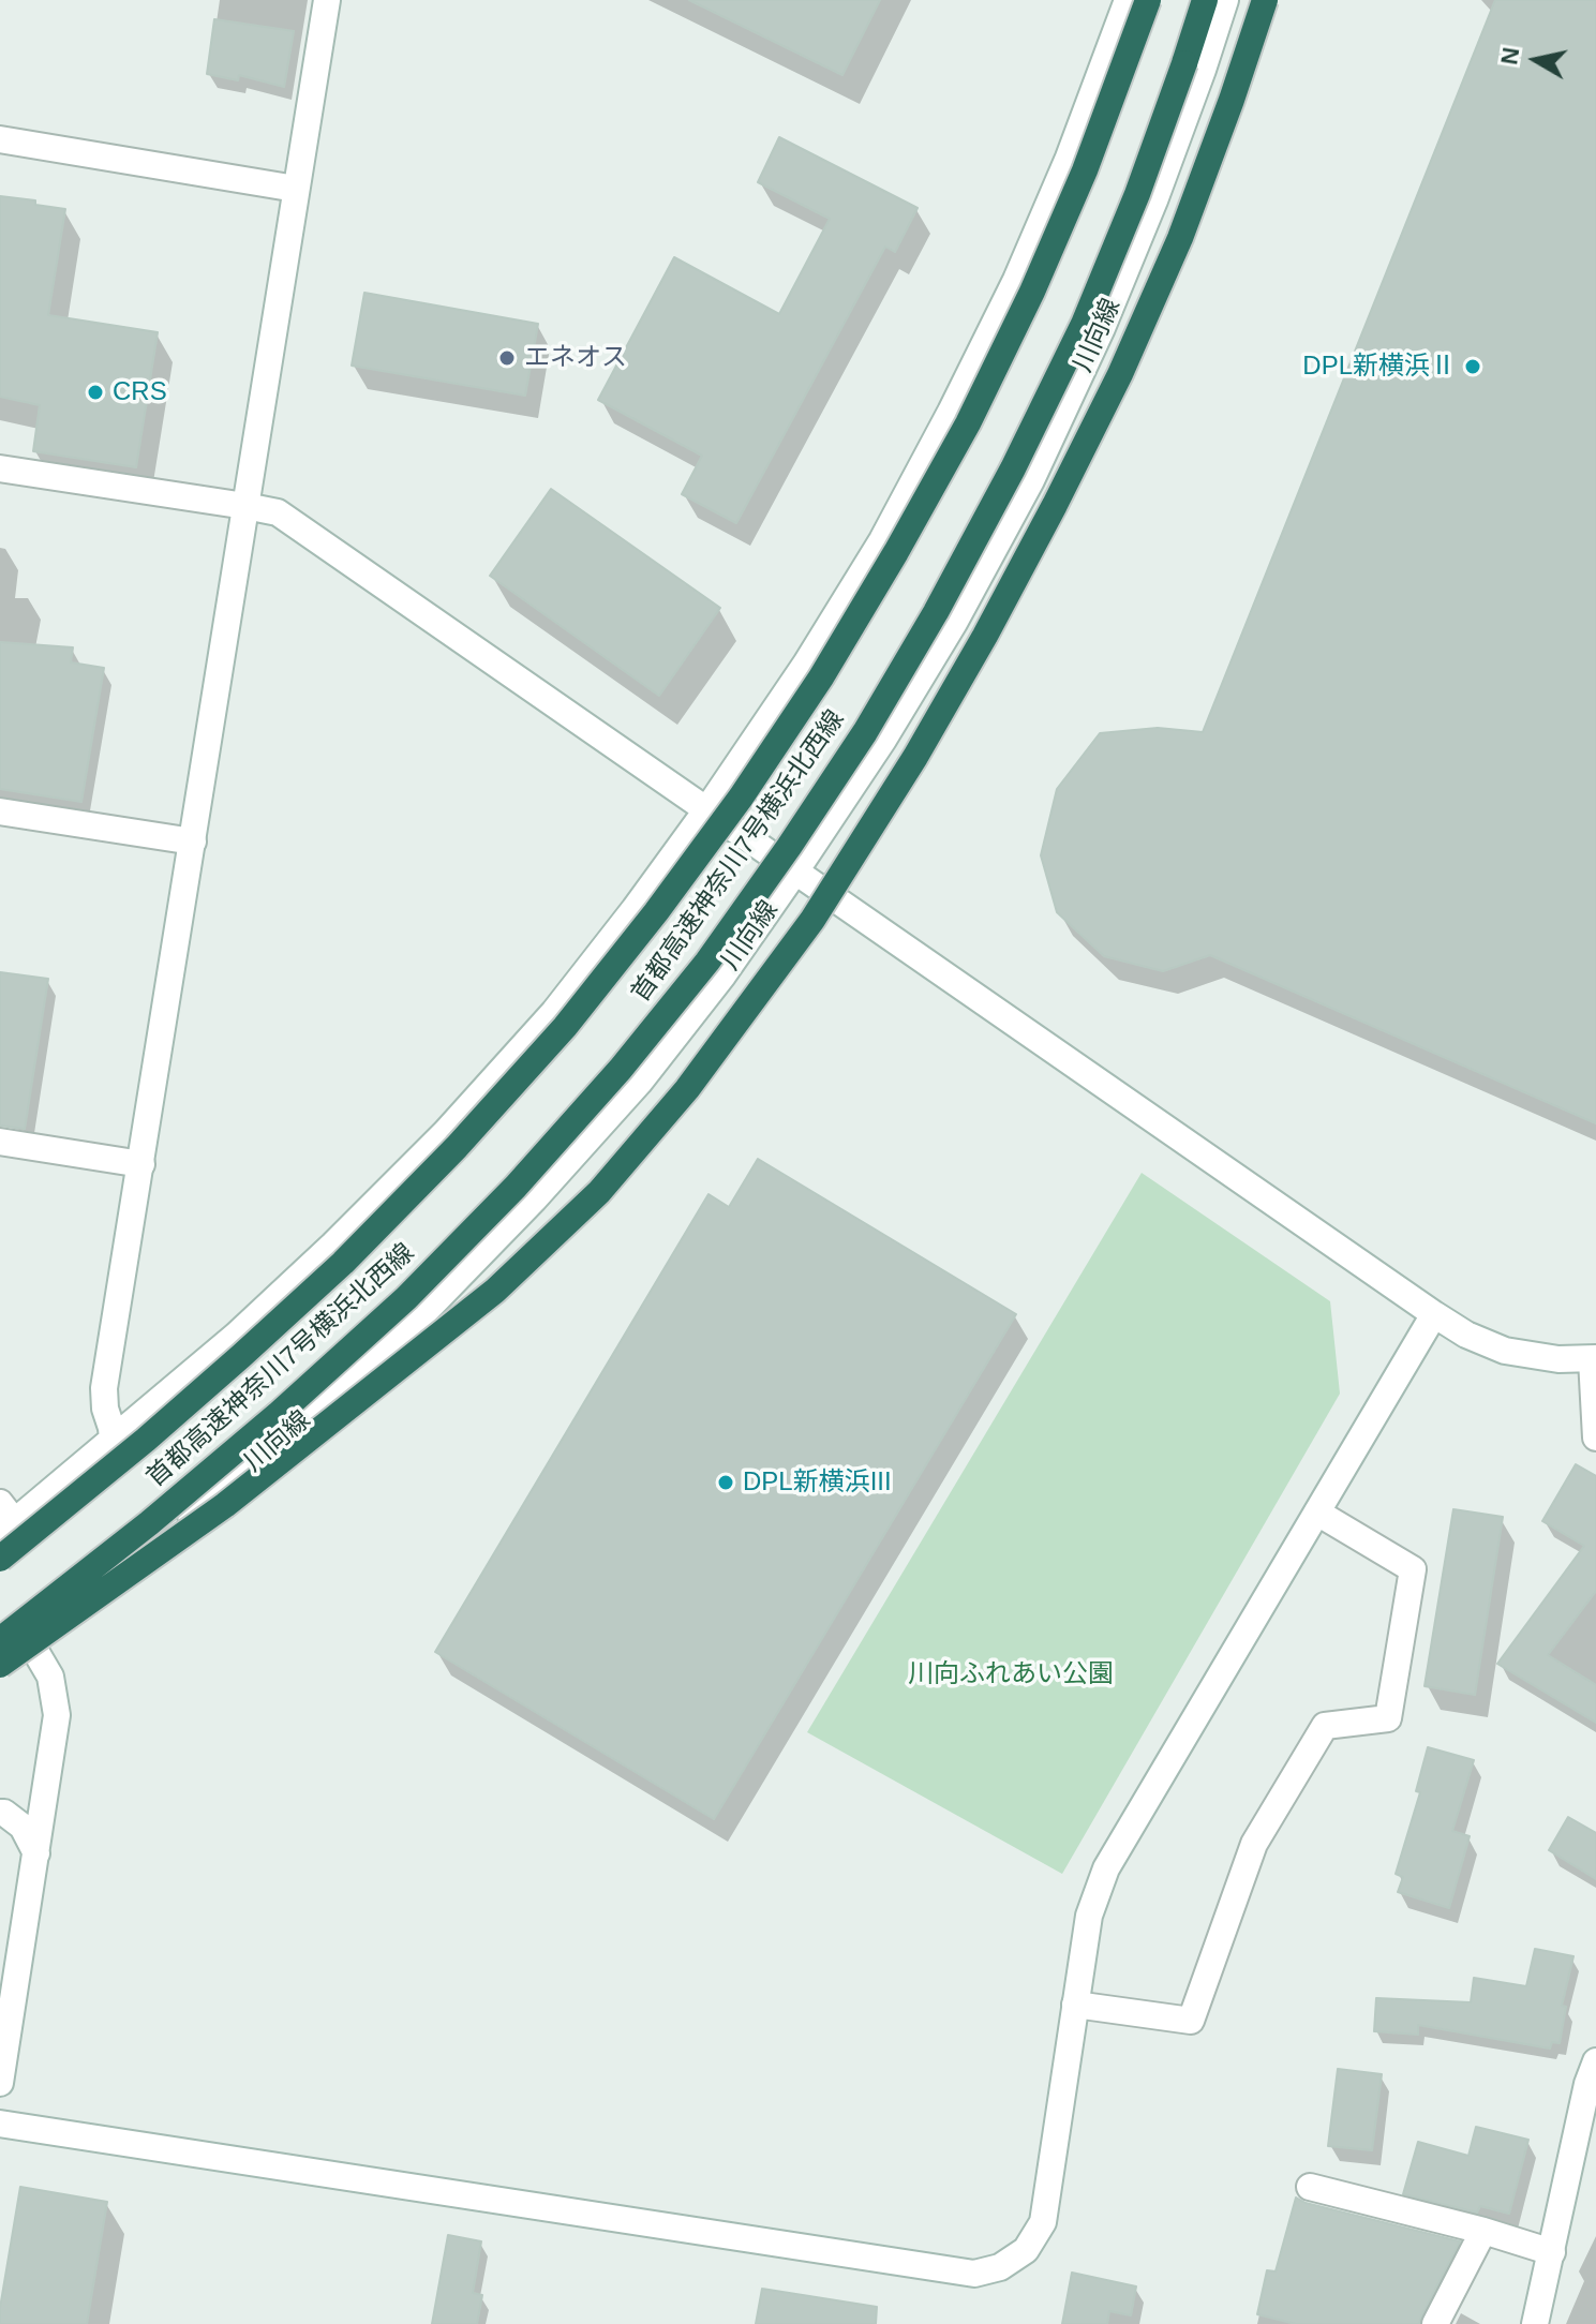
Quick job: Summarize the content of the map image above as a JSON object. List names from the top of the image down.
{
  "streets": {
    "highway": ["首都高速神奈川7号横浜北西線"],
    "street": ["川向線"]
  },
  "parks": ["川向ふれあい公園"],
  "places": [
    "エネオス",
    "DPL新横浜Ⅱ",
    "CRS",
    "DPL新横浜III"
  ],
  "north": "left"
}
